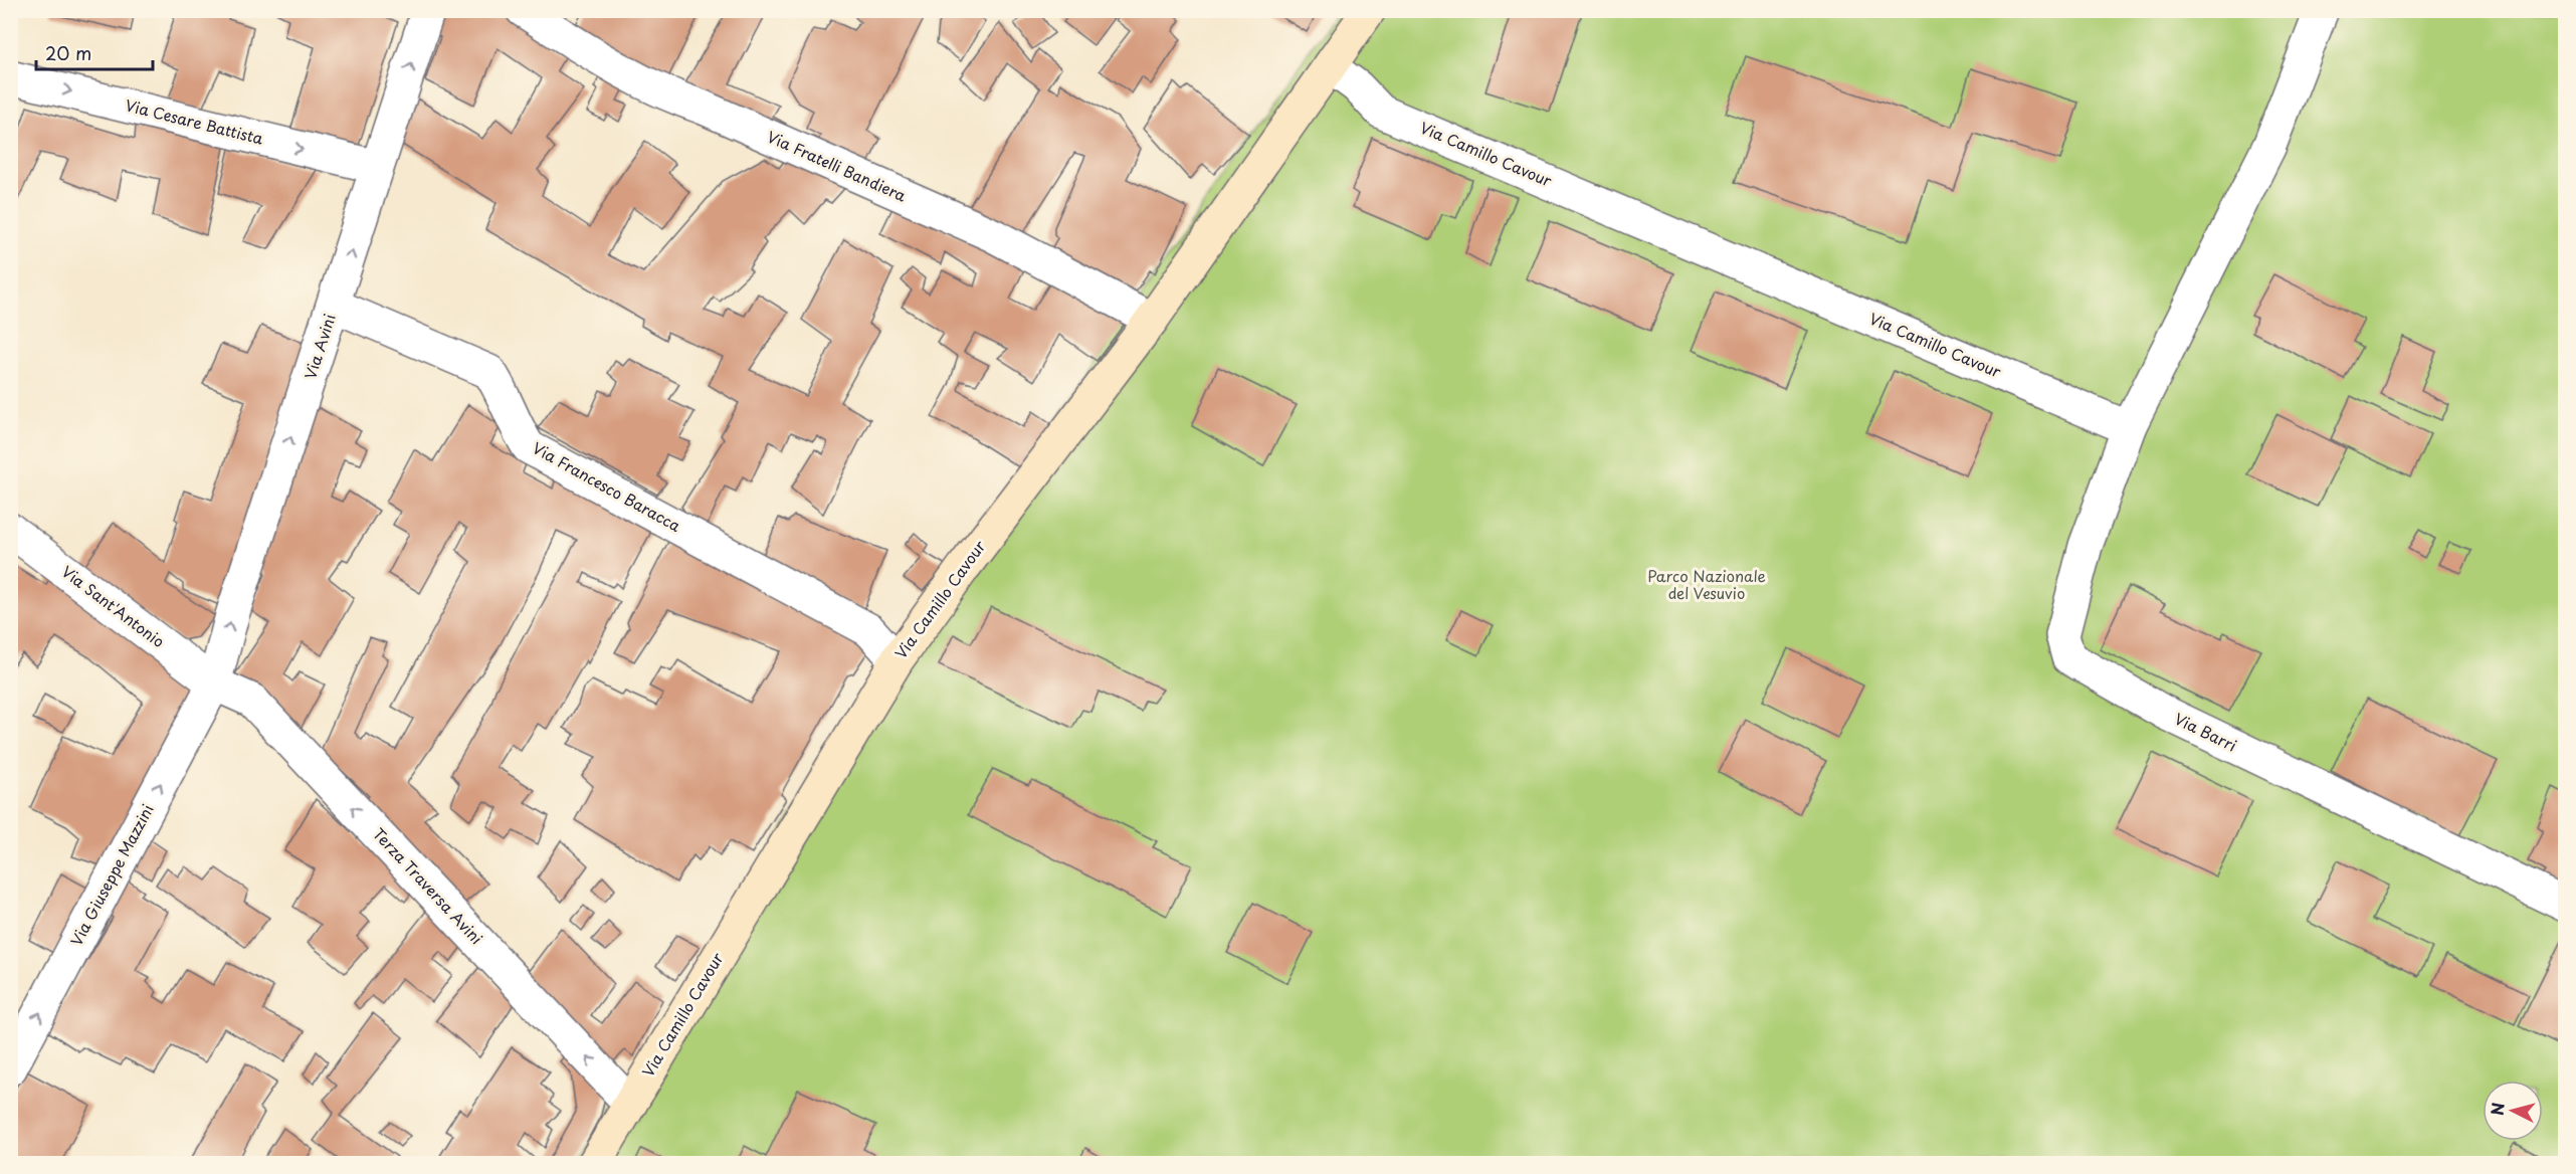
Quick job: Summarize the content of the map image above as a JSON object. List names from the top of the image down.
{
  "streets": {
    "street": [
      "Via Cesare Battista",
      "Via Camillo Cavour",
      "Via Fratelli Bandiera",
      "Via Avini",
      "Via Francesco Baracca",
      "Via Sant'Antonio",
      "Via Barri",
      "Via Giuseppe Mazzini",
      "Terza Traversa Avini"
    ]
  },
  "crossings": [
    ["Via Cesare Battista", "Via Avini"],
    ["Via Camillo Cavour", "Via Fratelli Bandiera"],
    ["Via Camillo Cavour", "Via Francesco Baracca"],
    ["Via Camillo Cavour", "Via Barri"],
    ["Via Camillo Cavour", "Terza Traversa Avini"],
    ["Via Avini", "Via Francesco Baracca"],
    ["Via Avini", "Via Sant'Antonio"],
    ["Via Avini", "Via Giuseppe Mazzini"],
    ["Via Avini", "Terza Traversa Avini"],
    ["Via Sant'Antonio", "Via Giuseppe Mazzini"],
    ["Via Sant'Antonio", "Terza Traversa Avini"],
    ["Via Giuseppe Mazzini", "Terza Traversa Avini"]
  ],
  "one_way": [
    "Via Cesare Battista",
    "Via Avini",
    "Via Giuseppe Mazzini",
    "Terza Traversa Avini"
  ],
  "parks": ["Parco Nazionale del Vesuvio"],
  "scale_bar": "20 m",
  "north": "left"
}
